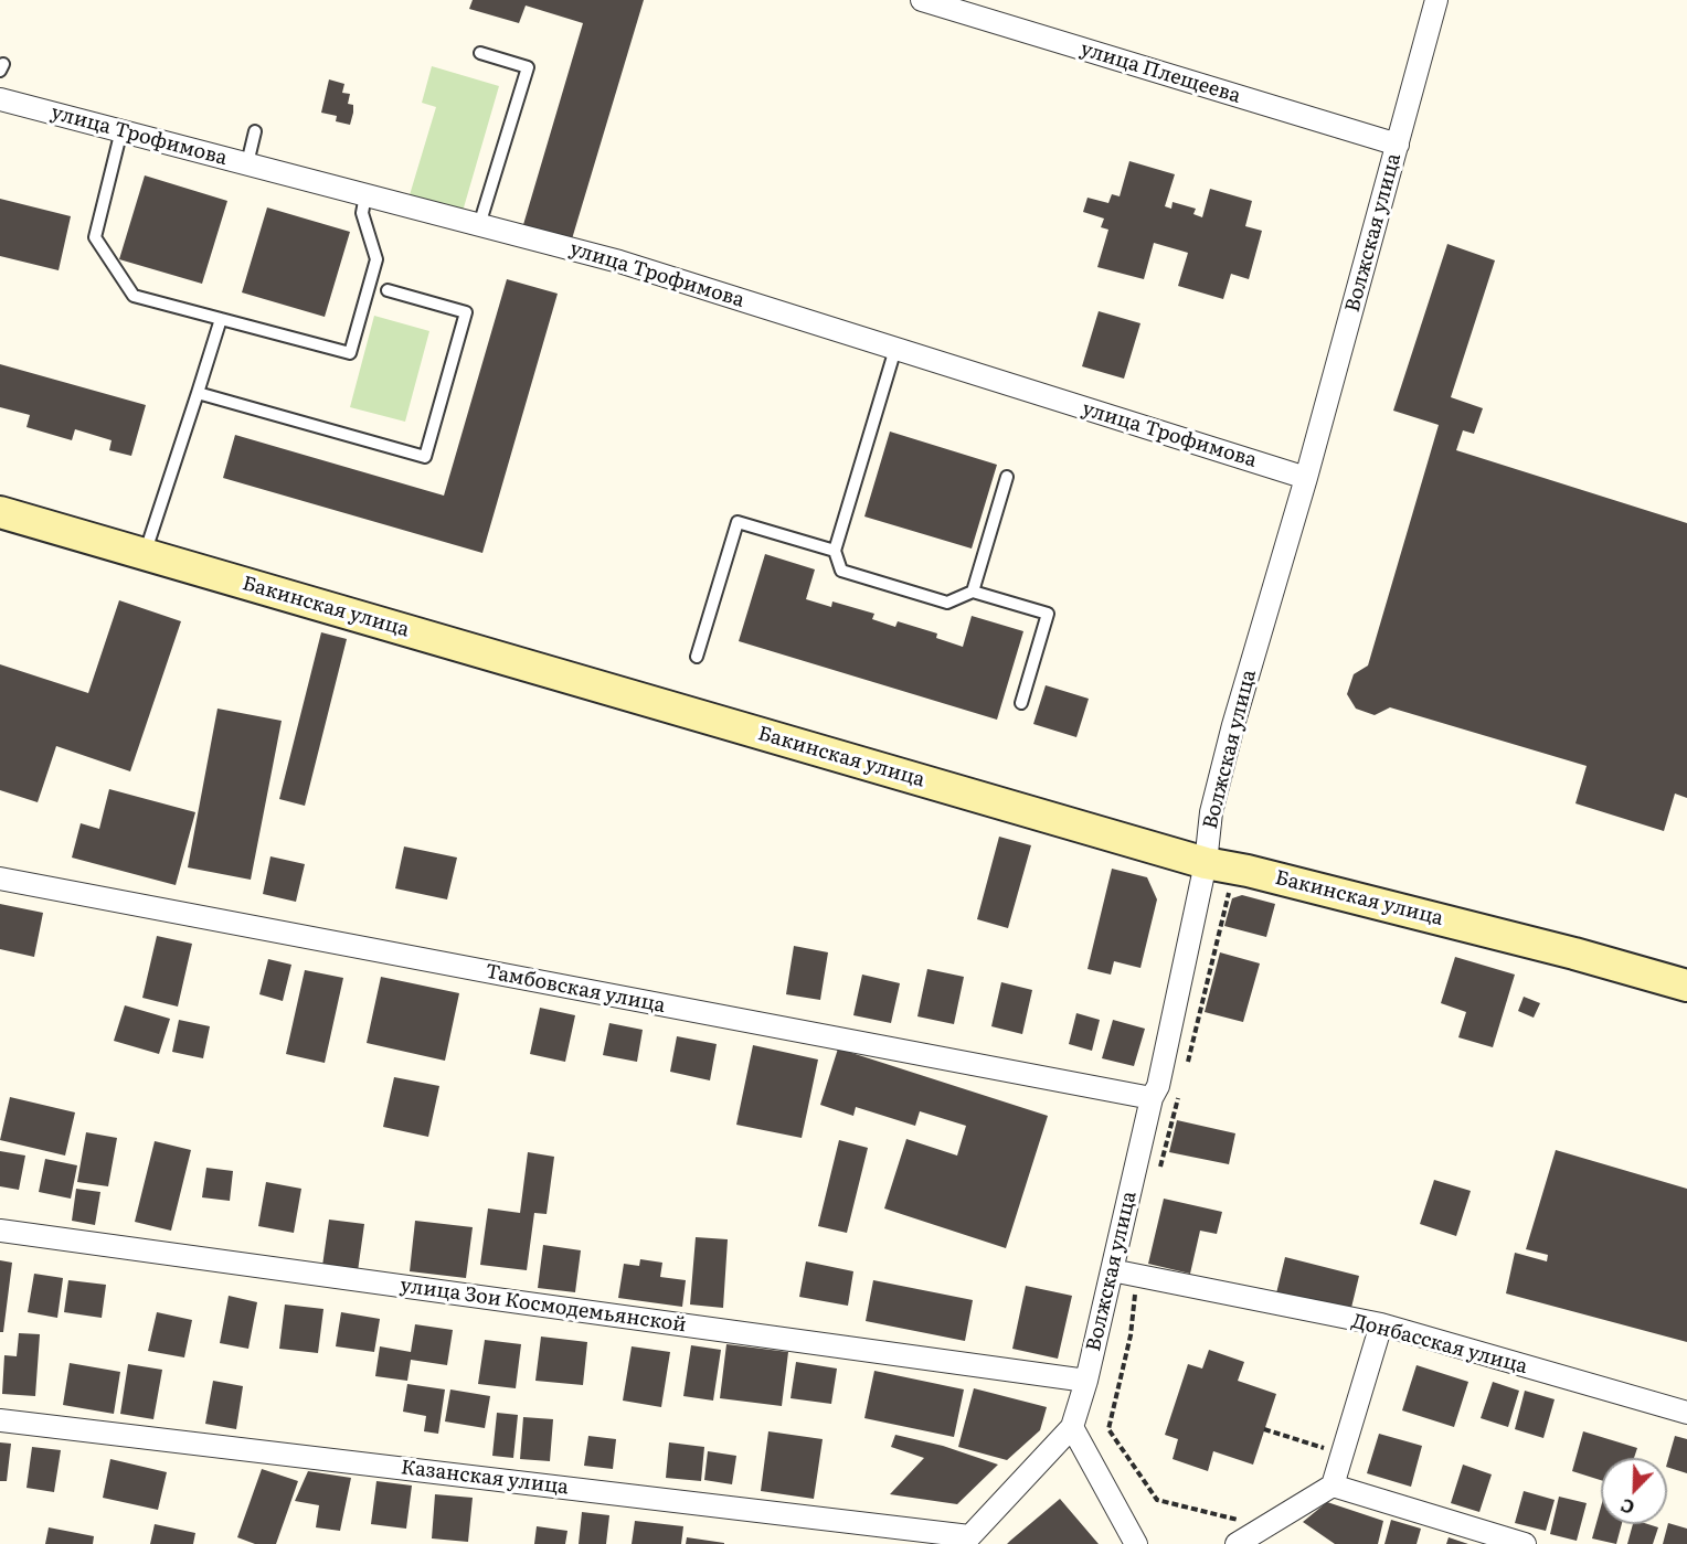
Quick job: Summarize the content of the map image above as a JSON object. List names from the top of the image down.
{
  "streets": {
    "main road": ["Бакинская улица"],
    "street": [
      "улица Плещеева",
      "улица Трофимова",
      "Волжская улица",
      "Тамбовская улица",
      "улица Зои Космодемьянской",
      "Донбасская улица",
      "Казанская улица"
    ]
  },
  "crossings": [
    ["улица Плещеева", "Волжская улица"],
    ["улица Трофимова", "Волжская улица"],
    ["Волжская улица", "Бакинская улица"],
    ["Волжская улица", "Тамбовская улица"],
    ["Волжская улица", "улица Зои Космодемьянской"],
    ["Волжская улица", "Донбасская улица"],
    ["Волжская улица", "Казанская улица"]
  ],
  "north": "bottom left"
}
